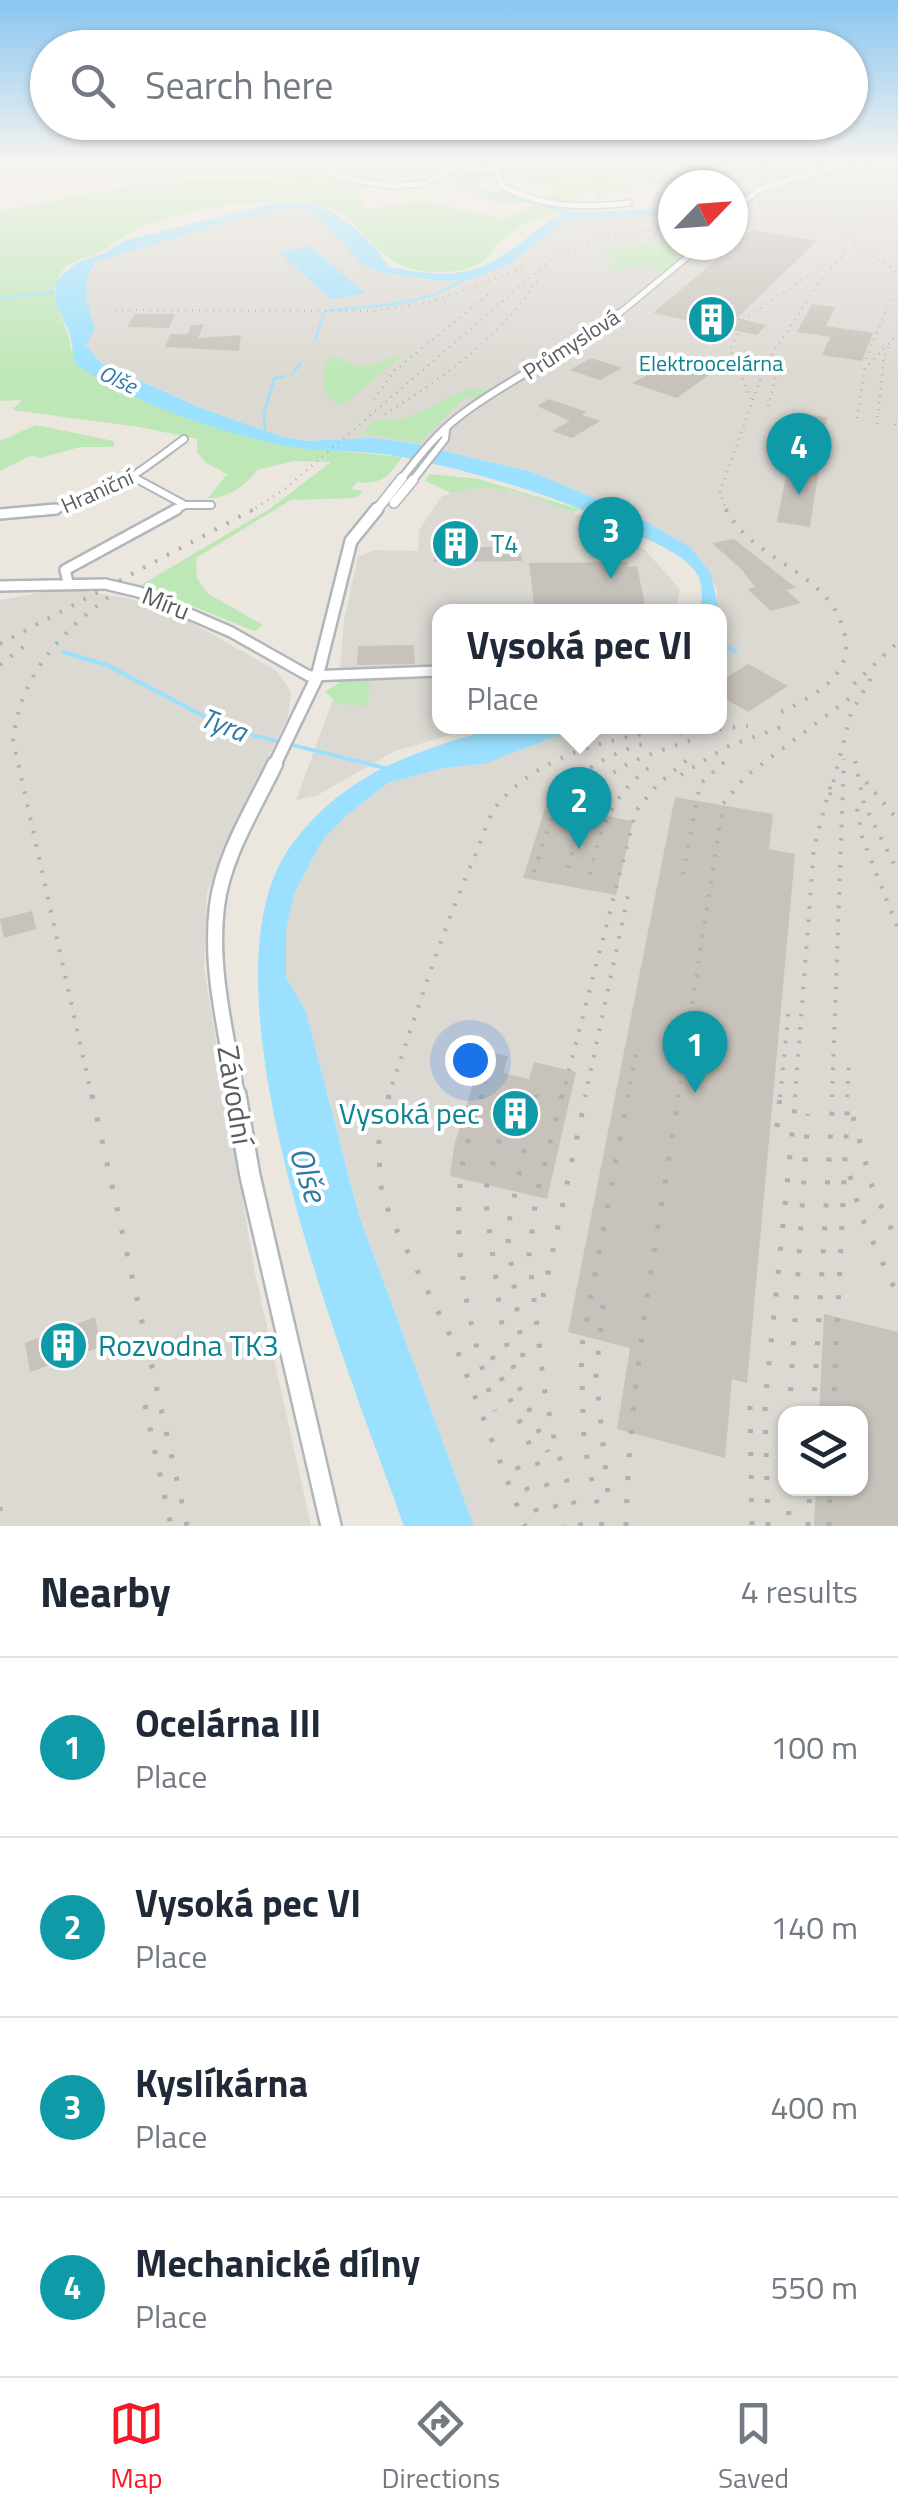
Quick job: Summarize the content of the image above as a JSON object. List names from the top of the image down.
{
  "streets": {
    "street": [
      "Průmyslová",
      "Hraniční",
      "Míru",
      "Závodní"
    ]
  },
  "crossings": [
    ["Průmyslová", "Závodní"],
    ["Míru", "Závodní"]
  ],
  "water": ["Olše", "Tyra"],
  "places": {
    "building": [
      "Elektroocelárna",
      "T4",
      "Vysoká pec",
      "Rozvodna TK3"
    ]
  },
  "north": "top right",
  "page": {
    "search": "Search here",
    "pins": [
      "4",
      "3",
      "2",
      "1"
    ],
    "popup": ["Vysoká pec VI", "Place"],
    "heading": ["Nearby", "4 results"],
    "list": [
      {
        "mark": "1",
        "name": "Ocelárna III",
        "note": "Place",
        "value": "100 m"
      },
      {
        "mark": "2",
        "name": "Vysoká pec VI",
        "note": "Place",
        "value": "140 m"
      },
      {
        "mark": "3",
        "name": "Kyslíkárna",
        "note": "Place",
        "value": "400 m"
      },
      {
        "mark": "4",
        "name": "Mechanické dílny",
        "note": "Place",
        "value": "550 m"
      }
    ],
    "nav": ["Map", "Directions", "Saved"]
  }
}
